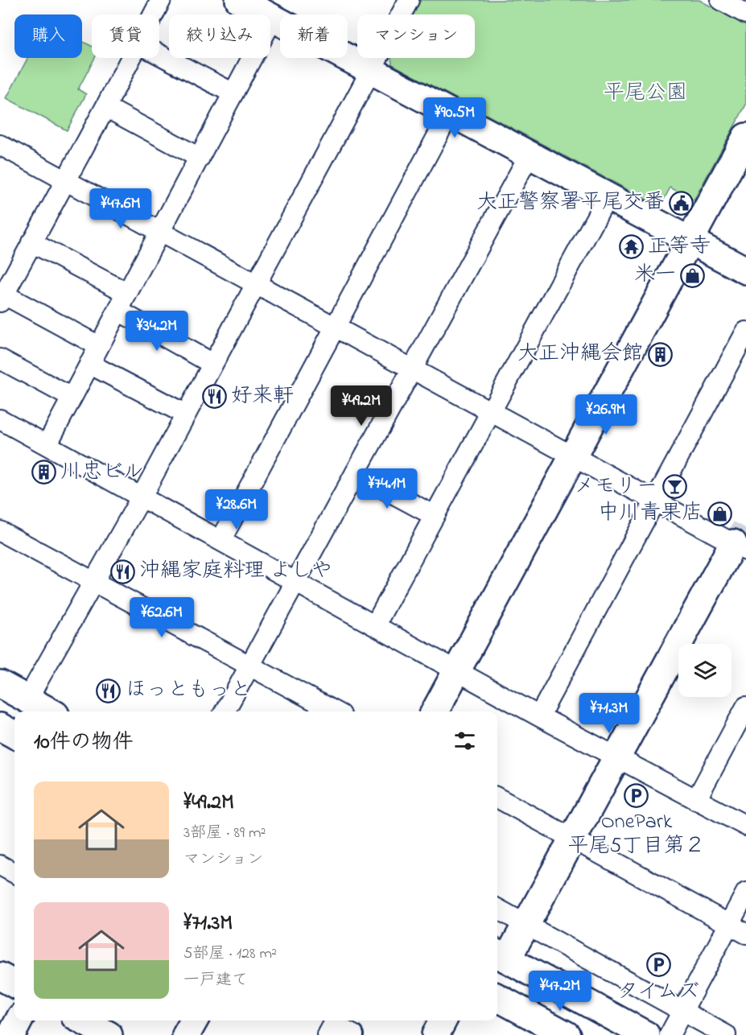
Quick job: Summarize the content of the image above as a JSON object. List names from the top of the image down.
{
  "parks": ["平尾公園"],
  "places": {
    "public building": ["大正警察署平尾交番"],
    "temple": ["正等寺"],
    "shop": ["米一", "中川青果店"],
    "building": ["大正沖縄会館", "川忠ビル"],
    "restaurant": ["好来軒", "沖縄家庭料理 よしや", "ほっともっと"],
    "bar": ["メモリー"],
    "parking": ["OnePark 平尾5丁目第２", "タイムズ"]
  },
  "page": {
    "chip": [
      "購入",
      "賃貸",
      "絞り込み",
      "新着",
      "マンション"
    ],
    "price": [
      "¥90.5M",
      "¥47.6M",
      "¥34.2M",
      "¥49.2M",
      "¥26.9M",
      "¥74.1M",
      "¥28.6M",
      "¥62.6M",
      "¥71.3M",
      "¥47.2M"
    ],
    "heading": "10件の物件",
    "list": [
      {
        "name": "¥49.2M",
        "note": "3部屋 · 89 m² · マンション"
      },
      {
        "name": "¥71.3M",
        "note": "5部屋 · 128 m² · 一戸建て"
      }
    ]
  }
}
